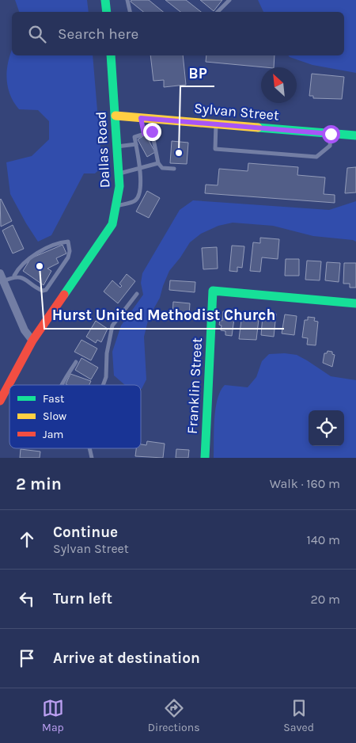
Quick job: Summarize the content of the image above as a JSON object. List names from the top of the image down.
{
  "streets": {
    "street": ["Sylvan Street", "Dallas Road", "Franklin Street"]
  },
  "crossings": [
    ["Sylvan Street", "Dallas Road"]
  ],
  "places": ["BP", "Hurst United Methodist Church"],
  "legend": ["Fast", "Slow", "Jam"],
  "north": "top left",
  "page": {
    "search": "Search here",
    "heading": ["2 min", "Walk · 160 m"],
    "list": [
      ["Continue", "Sylvan Street", "140 m"],
      ["Turn left", "20 m"],
      "Arrive at destination"
    ],
    "nav": ["Map", "Directions", "Saved"]
  }
}
